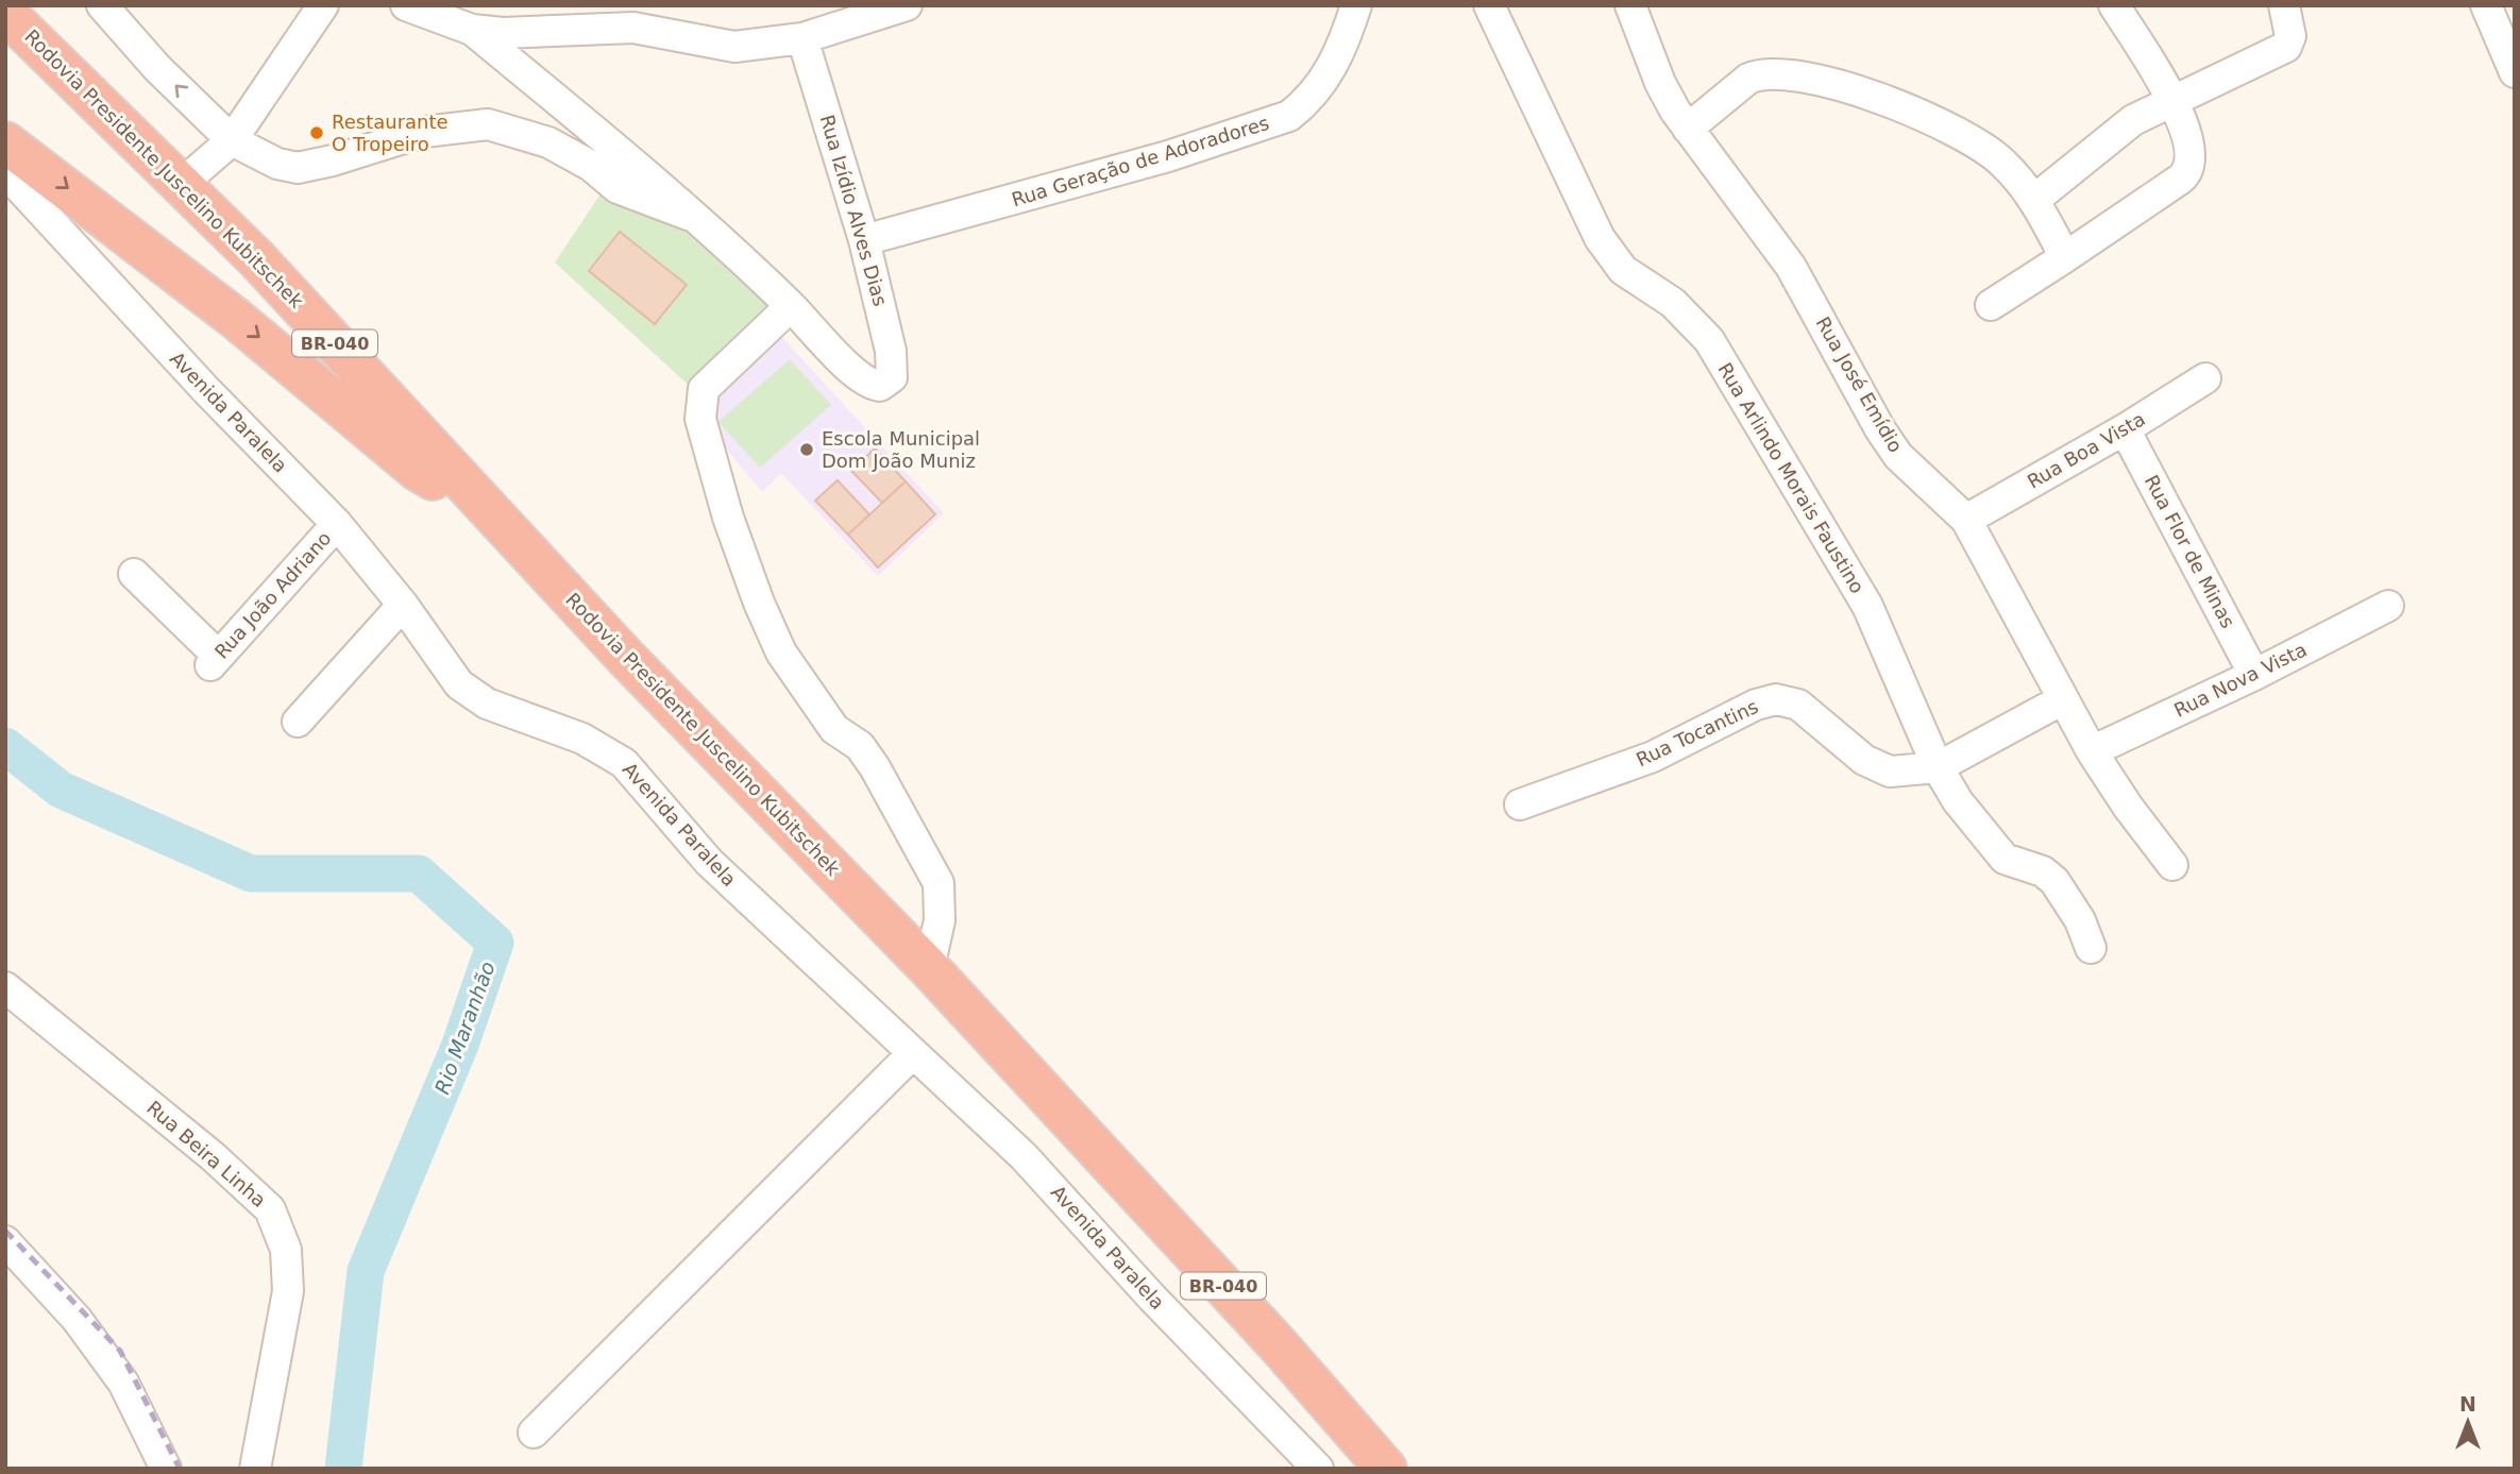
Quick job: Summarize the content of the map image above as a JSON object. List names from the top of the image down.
{
  "streets": {
    "highway": ["Rodovia Presidente Juscelino Kubitschek", "BR-040"],
    "street": [
      "Rua Geração de Adoradores",
      "Rua Izídio Alves Dias",
      "Rua José Emídio",
      "Avenida Paralela",
      "Rua Boa Vista",
      "Rua Arlindo Morais Faustino",
      "Rua Flor de Minas",
      "Rua João Adriano",
      "Rua Nova Vista",
      "Rua Tocantins",
      "Rua Beira Linha"
    ]
  },
  "crossings": [
    ["Rua Geração de Adoradores", "Rua Izídio Alves Dias"],
    ["Rua José Emídio", "Rua Boa Vista"],
    ["Rua José Emídio", "Rua Nova Vista"],
    ["Rua José Emídio", "Rua Tocantins"],
    ["Avenida Paralela", "Rua João Adriano"],
    ["Rua Boa Vista", "Rua Flor de Minas"],
    ["Rua Arlindo Morais Faustino", "Rua Tocantins"],
    ["Rua Flor de Minas", "Rua Nova Vista"]
  ],
  "water": ["Rio Maranhão"],
  "places": ["Restaurante O Tropeiro", "Escola Municipal Dom João Muniz"],
  "north": "top"
}
